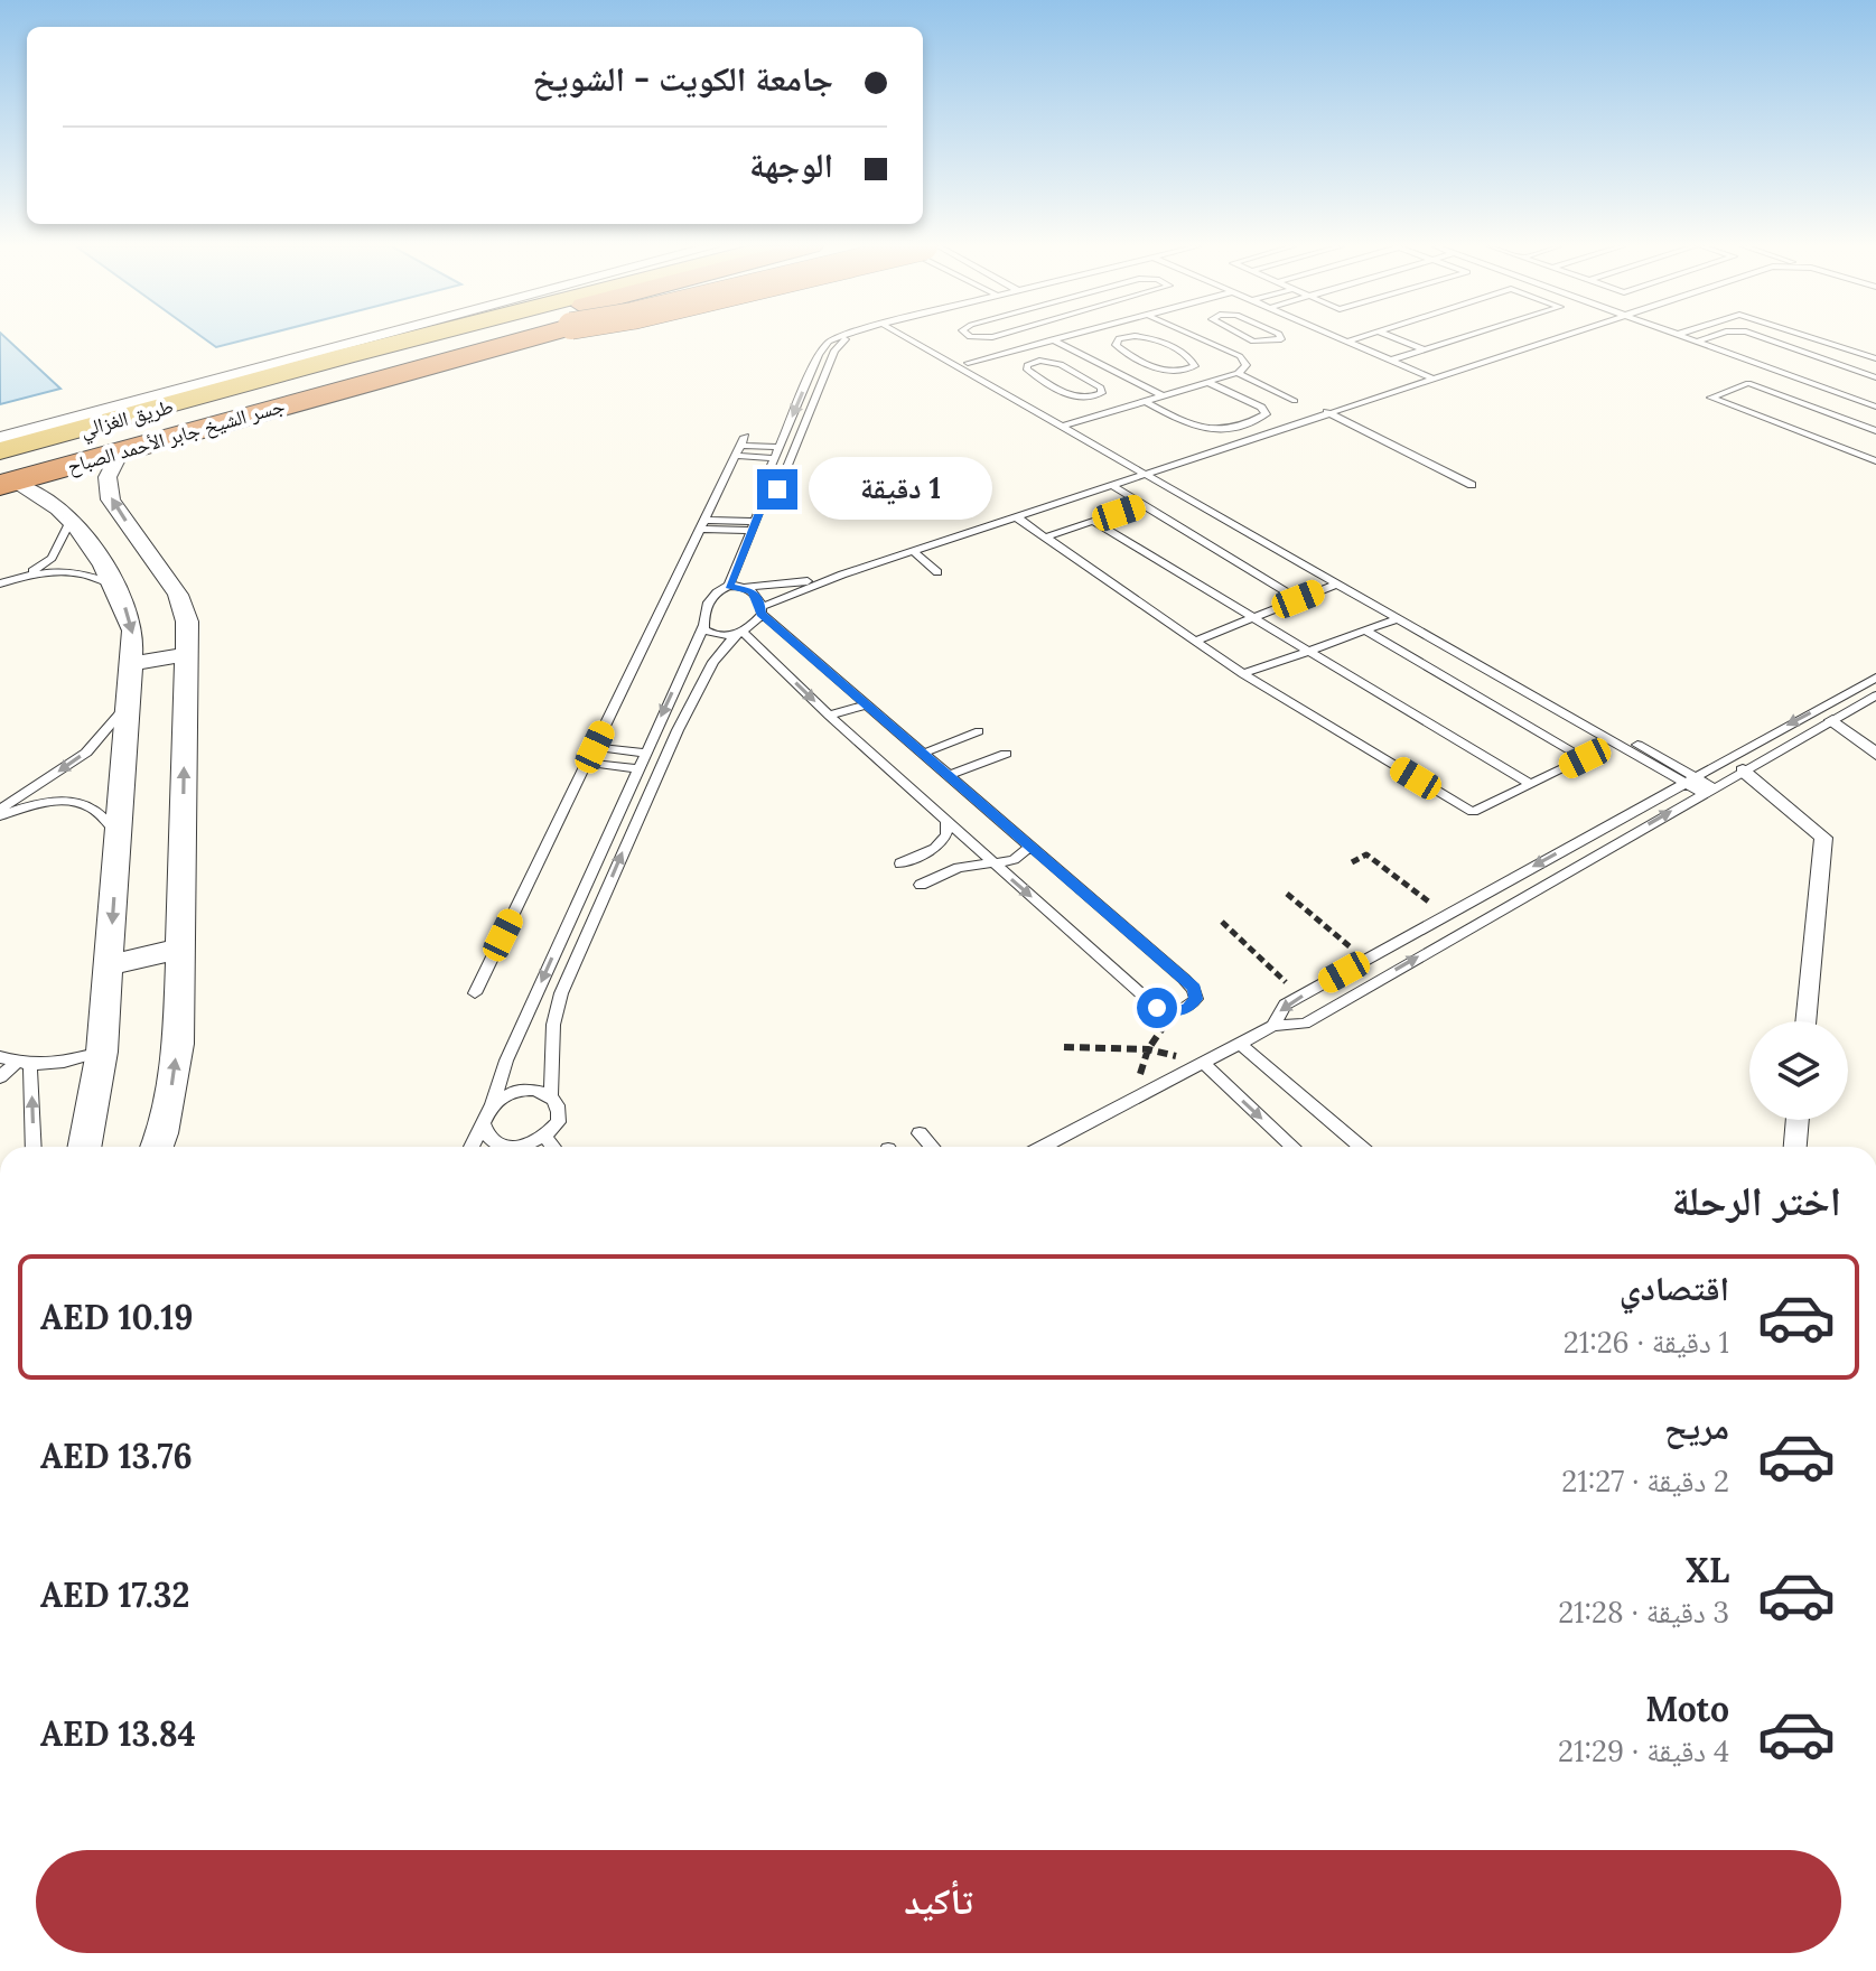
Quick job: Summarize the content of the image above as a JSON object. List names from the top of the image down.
{
  "streets": {
    "highway": ["جسر الشيخ جابر الأحمد الصباح"],
    "main road": ["طريق الغزالي"]
  },
  "crossings": [
    ["طريق الغزالي", "جسر الشيخ جابر الأحمد الصباح"]
  ],
  "page": {
    "banner": ["جامعة الكويت - الشويخ", "الوجهة"],
    "bubble": "1 دقيقة",
    "heading": "اختر الرحلة",
    "list": [
      {
        "name": "اقتصادي",
        "note": "1 دقيقة · 21:26",
        "value": "AED 10.19"
      },
      {
        "name": "مريح",
        "note": "2 دقيقة · 21:27",
        "value": "AED 13.76"
      },
      {
        "name": "XL",
        "note": "3 دقيقة · 21:28",
        "value": "AED 17.32"
      },
      {
        "name": "Moto",
        "note": "4 دقيقة · 21:29",
        "value": "AED 13.84"
      }
    ],
    "buttons": "تأكيد"
  }
}
